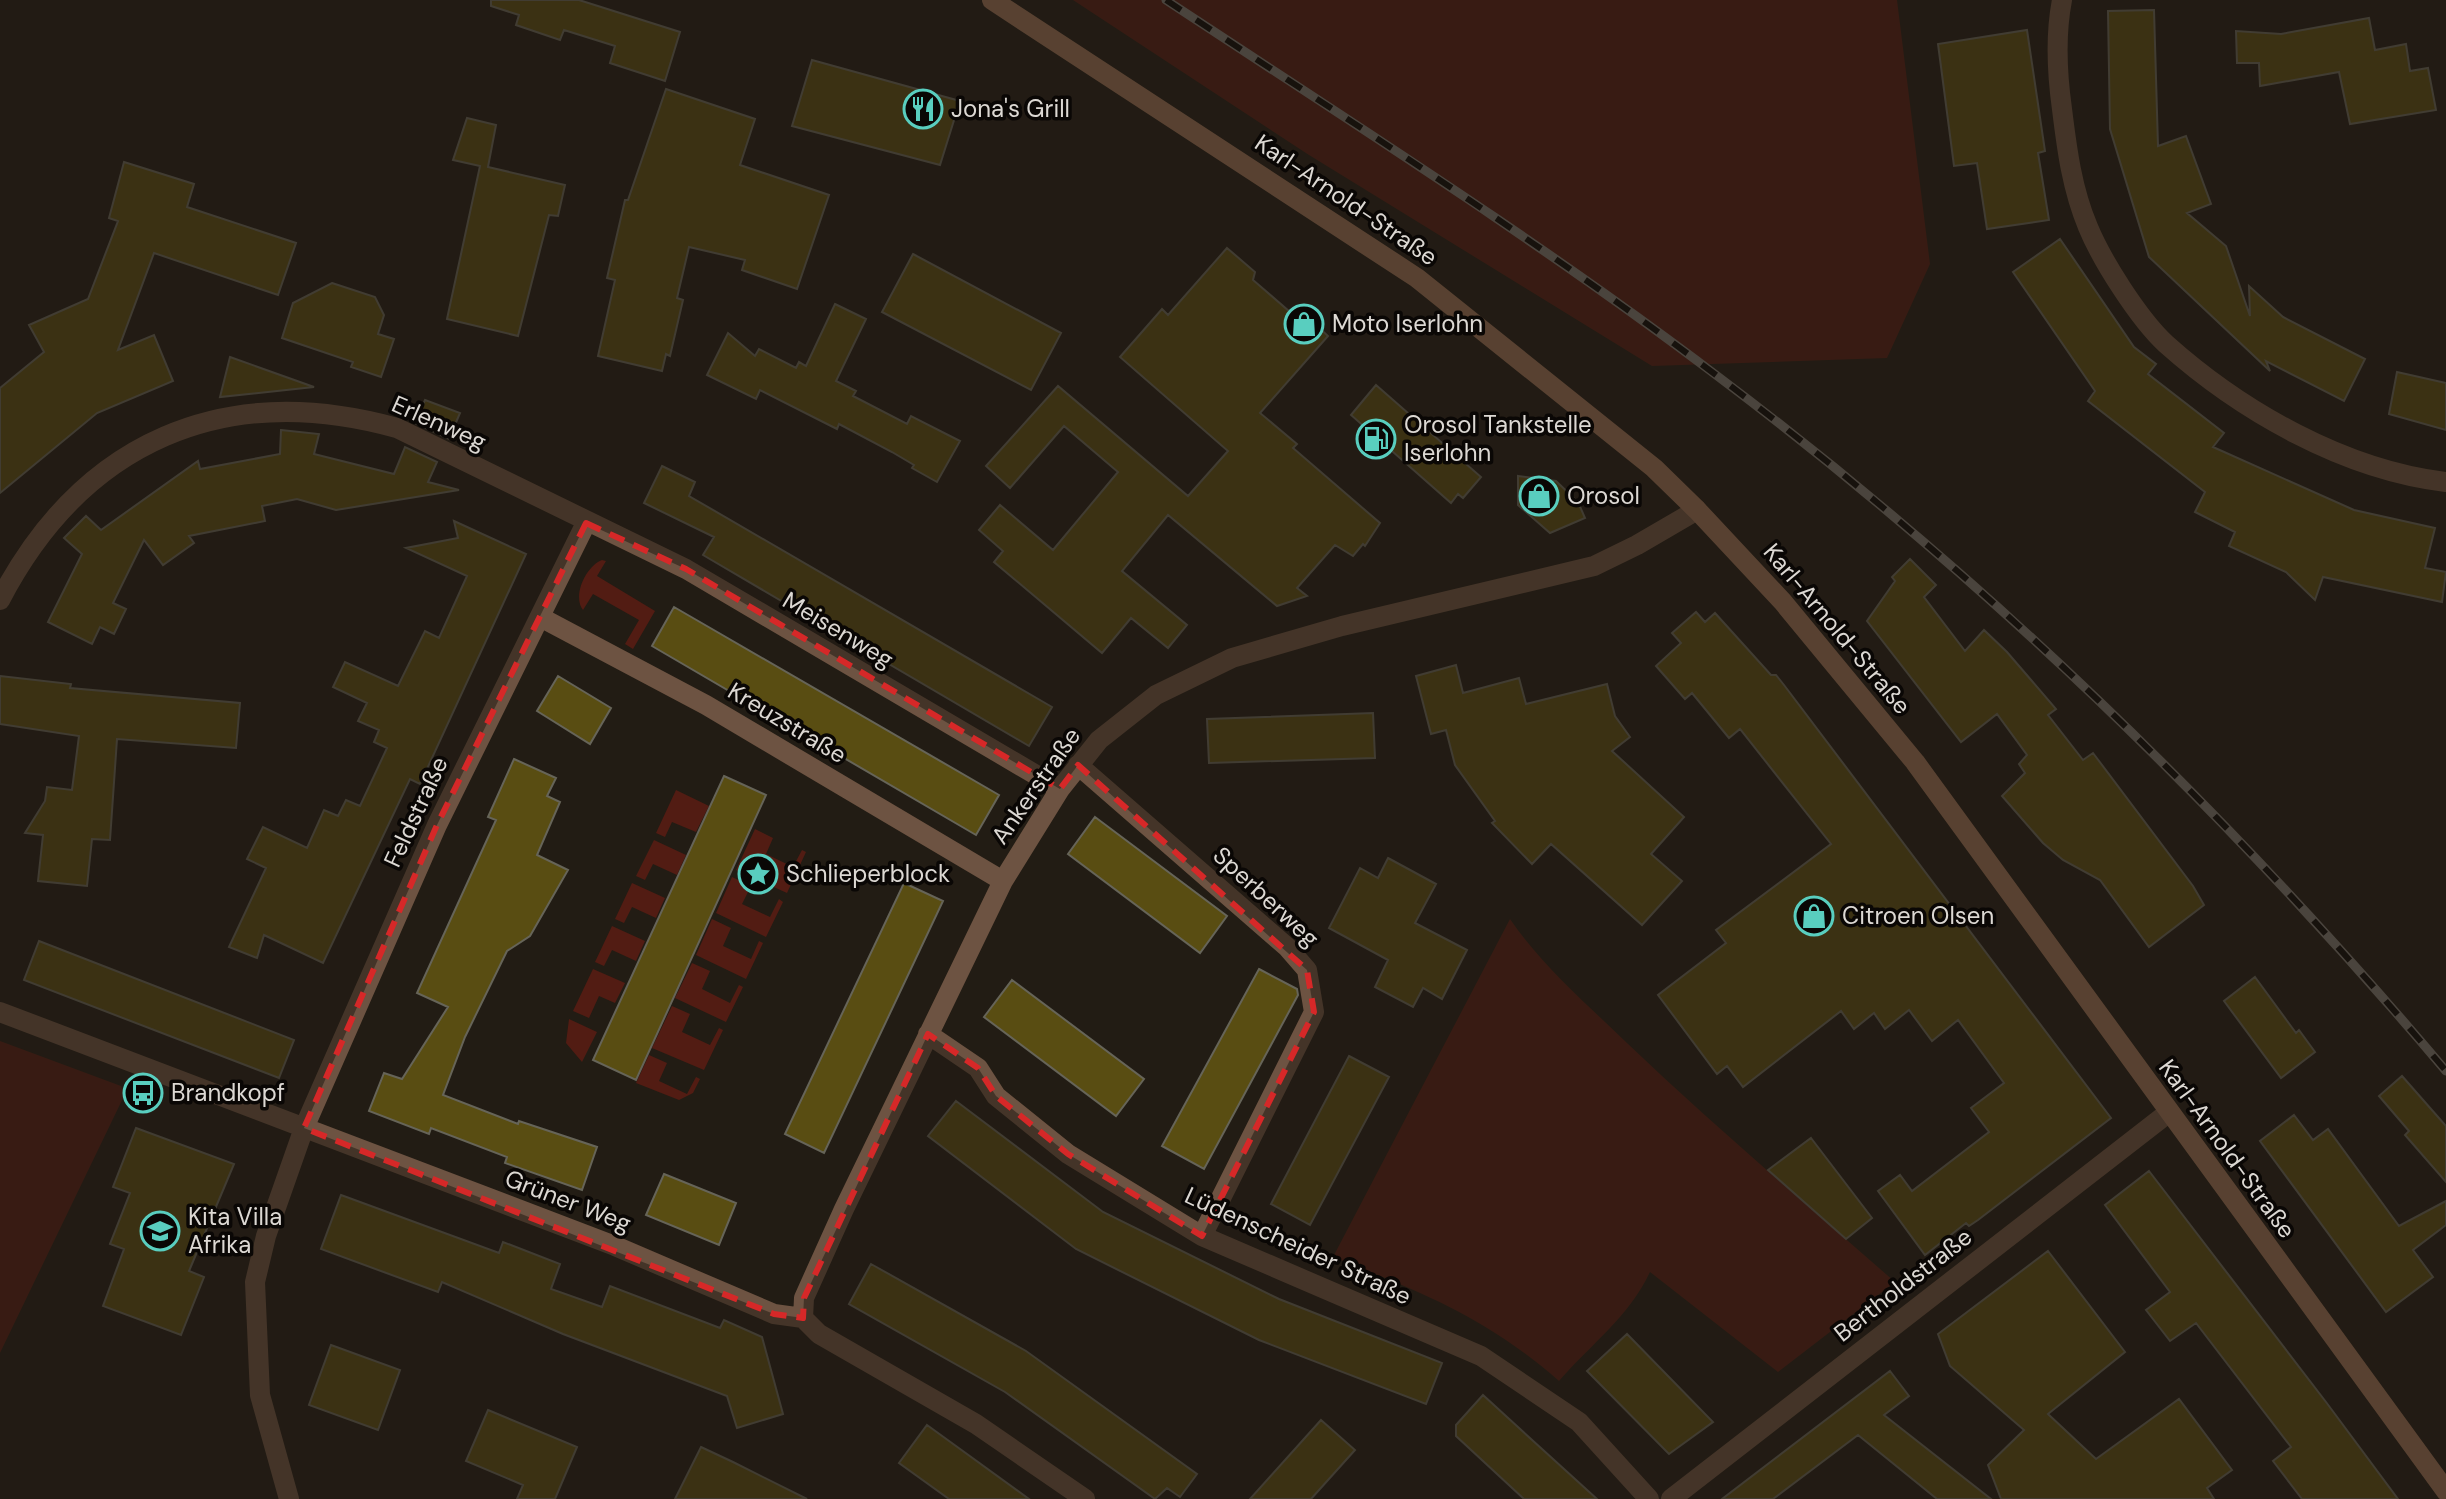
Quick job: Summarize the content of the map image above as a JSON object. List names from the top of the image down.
{
  "streets": {
    "main road": ["Karl-Arnold-Straße"],
    "street": [
      "Erlenweg",
      "Meisenweg",
      "Kreuzstraße",
      "Ankerstraße",
      "Feldstraße",
      "Sperberweg",
      "Grüner Weg",
      "Lüdenscheider Straße",
      "Bertholdstraße"
    ]
  },
  "crossings": [
    ["Karl-Arnold-Straße", "Ankerstraße"],
    ["Karl-Arnold-Straße", "Bertholdstraße"],
    ["Erlenweg", "Meisenweg"],
    ["Erlenweg", "Feldstraße"],
    ["Meisenweg", "Ankerstraße"],
    ["Meisenweg", "Feldstraße"],
    ["Kreuzstraße", "Ankerstraße"],
    ["Kreuzstraße", "Feldstraße"],
    ["Ankerstraße", "Sperberweg"],
    ["Ankerstraße", "Grüner Weg"],
    ["Ankerstraße", "Lüdenscheider Straße"],
    ["Feldstraße", "Grüner Weg"],
    ["Sperberweg", "Lüdenscheider Straße"]
  ],
  "places": {
    "restaurant": ["Jona's Grill"],
    "shop": ["Moto Iserlohn", "Orosol", "Citroen Olsen"],
    "fuel station": ["Orosol Tankstelle Iserlohn"],
    "place": ["Schlieperblock"],
    "bus stop": ["Brandkopf"],
    "school or university": ["Kita Villa Afrika"]
  }
}
